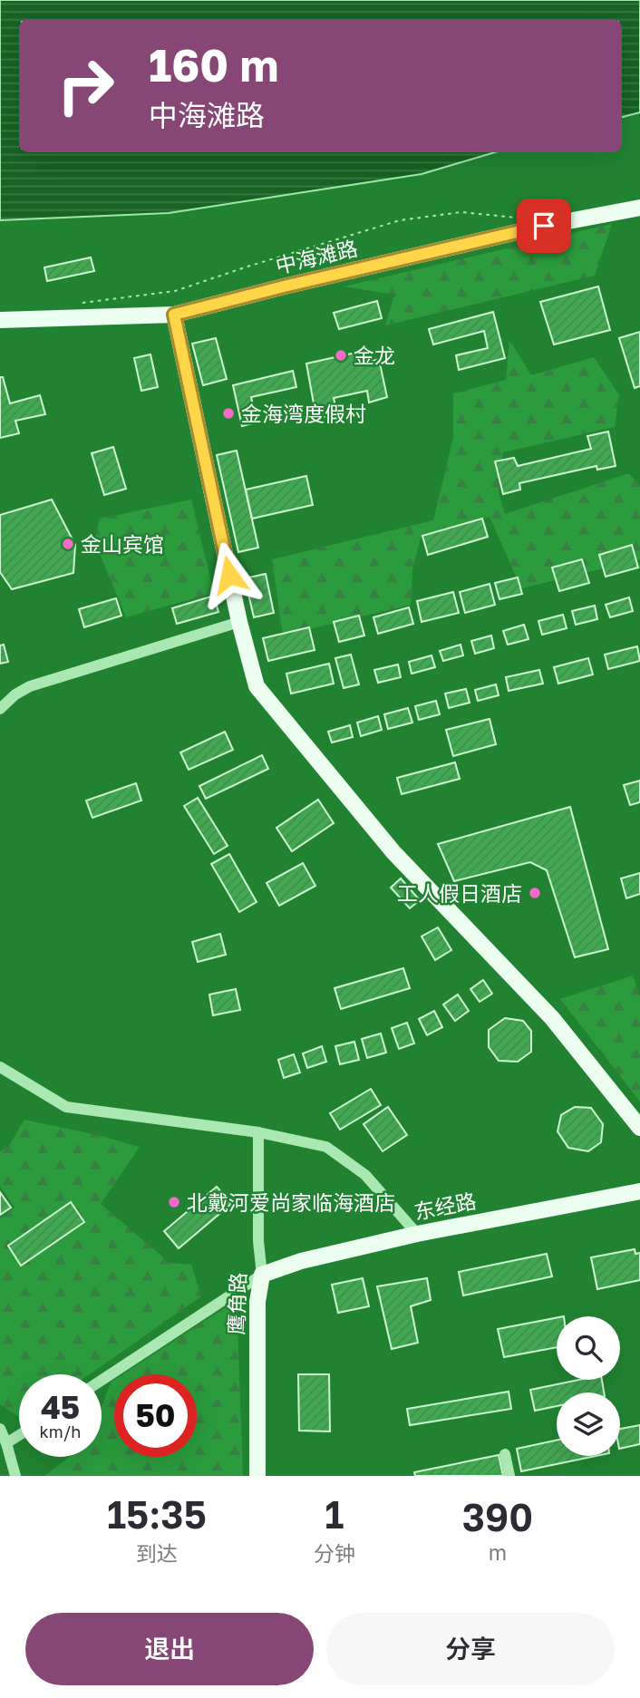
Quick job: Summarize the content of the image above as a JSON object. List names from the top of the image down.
{
  "streets": {
    "main road": ["中海滩路", "东经路", "鹰角路"]
  },
  "crossings": [
    ["东经路", "鹰角路"]
  ],
  "places": [
    "金龙",
    "金海湾度假村",
    "金山宾馆",
    "工人假日酒店",
    "北戴河爱尚家临海酒店"
  ],
  "page": {
    "turn": ["160 m", "中海滩路"],
    "speed": "45 km/h",
    "limit": "50",
    "eta": [
      "15:35",
      "到达",
      "1",
      "分钟",
      "390",
      "m"
    ],
    "buttons": ["退出", "分享"]
  }
}
